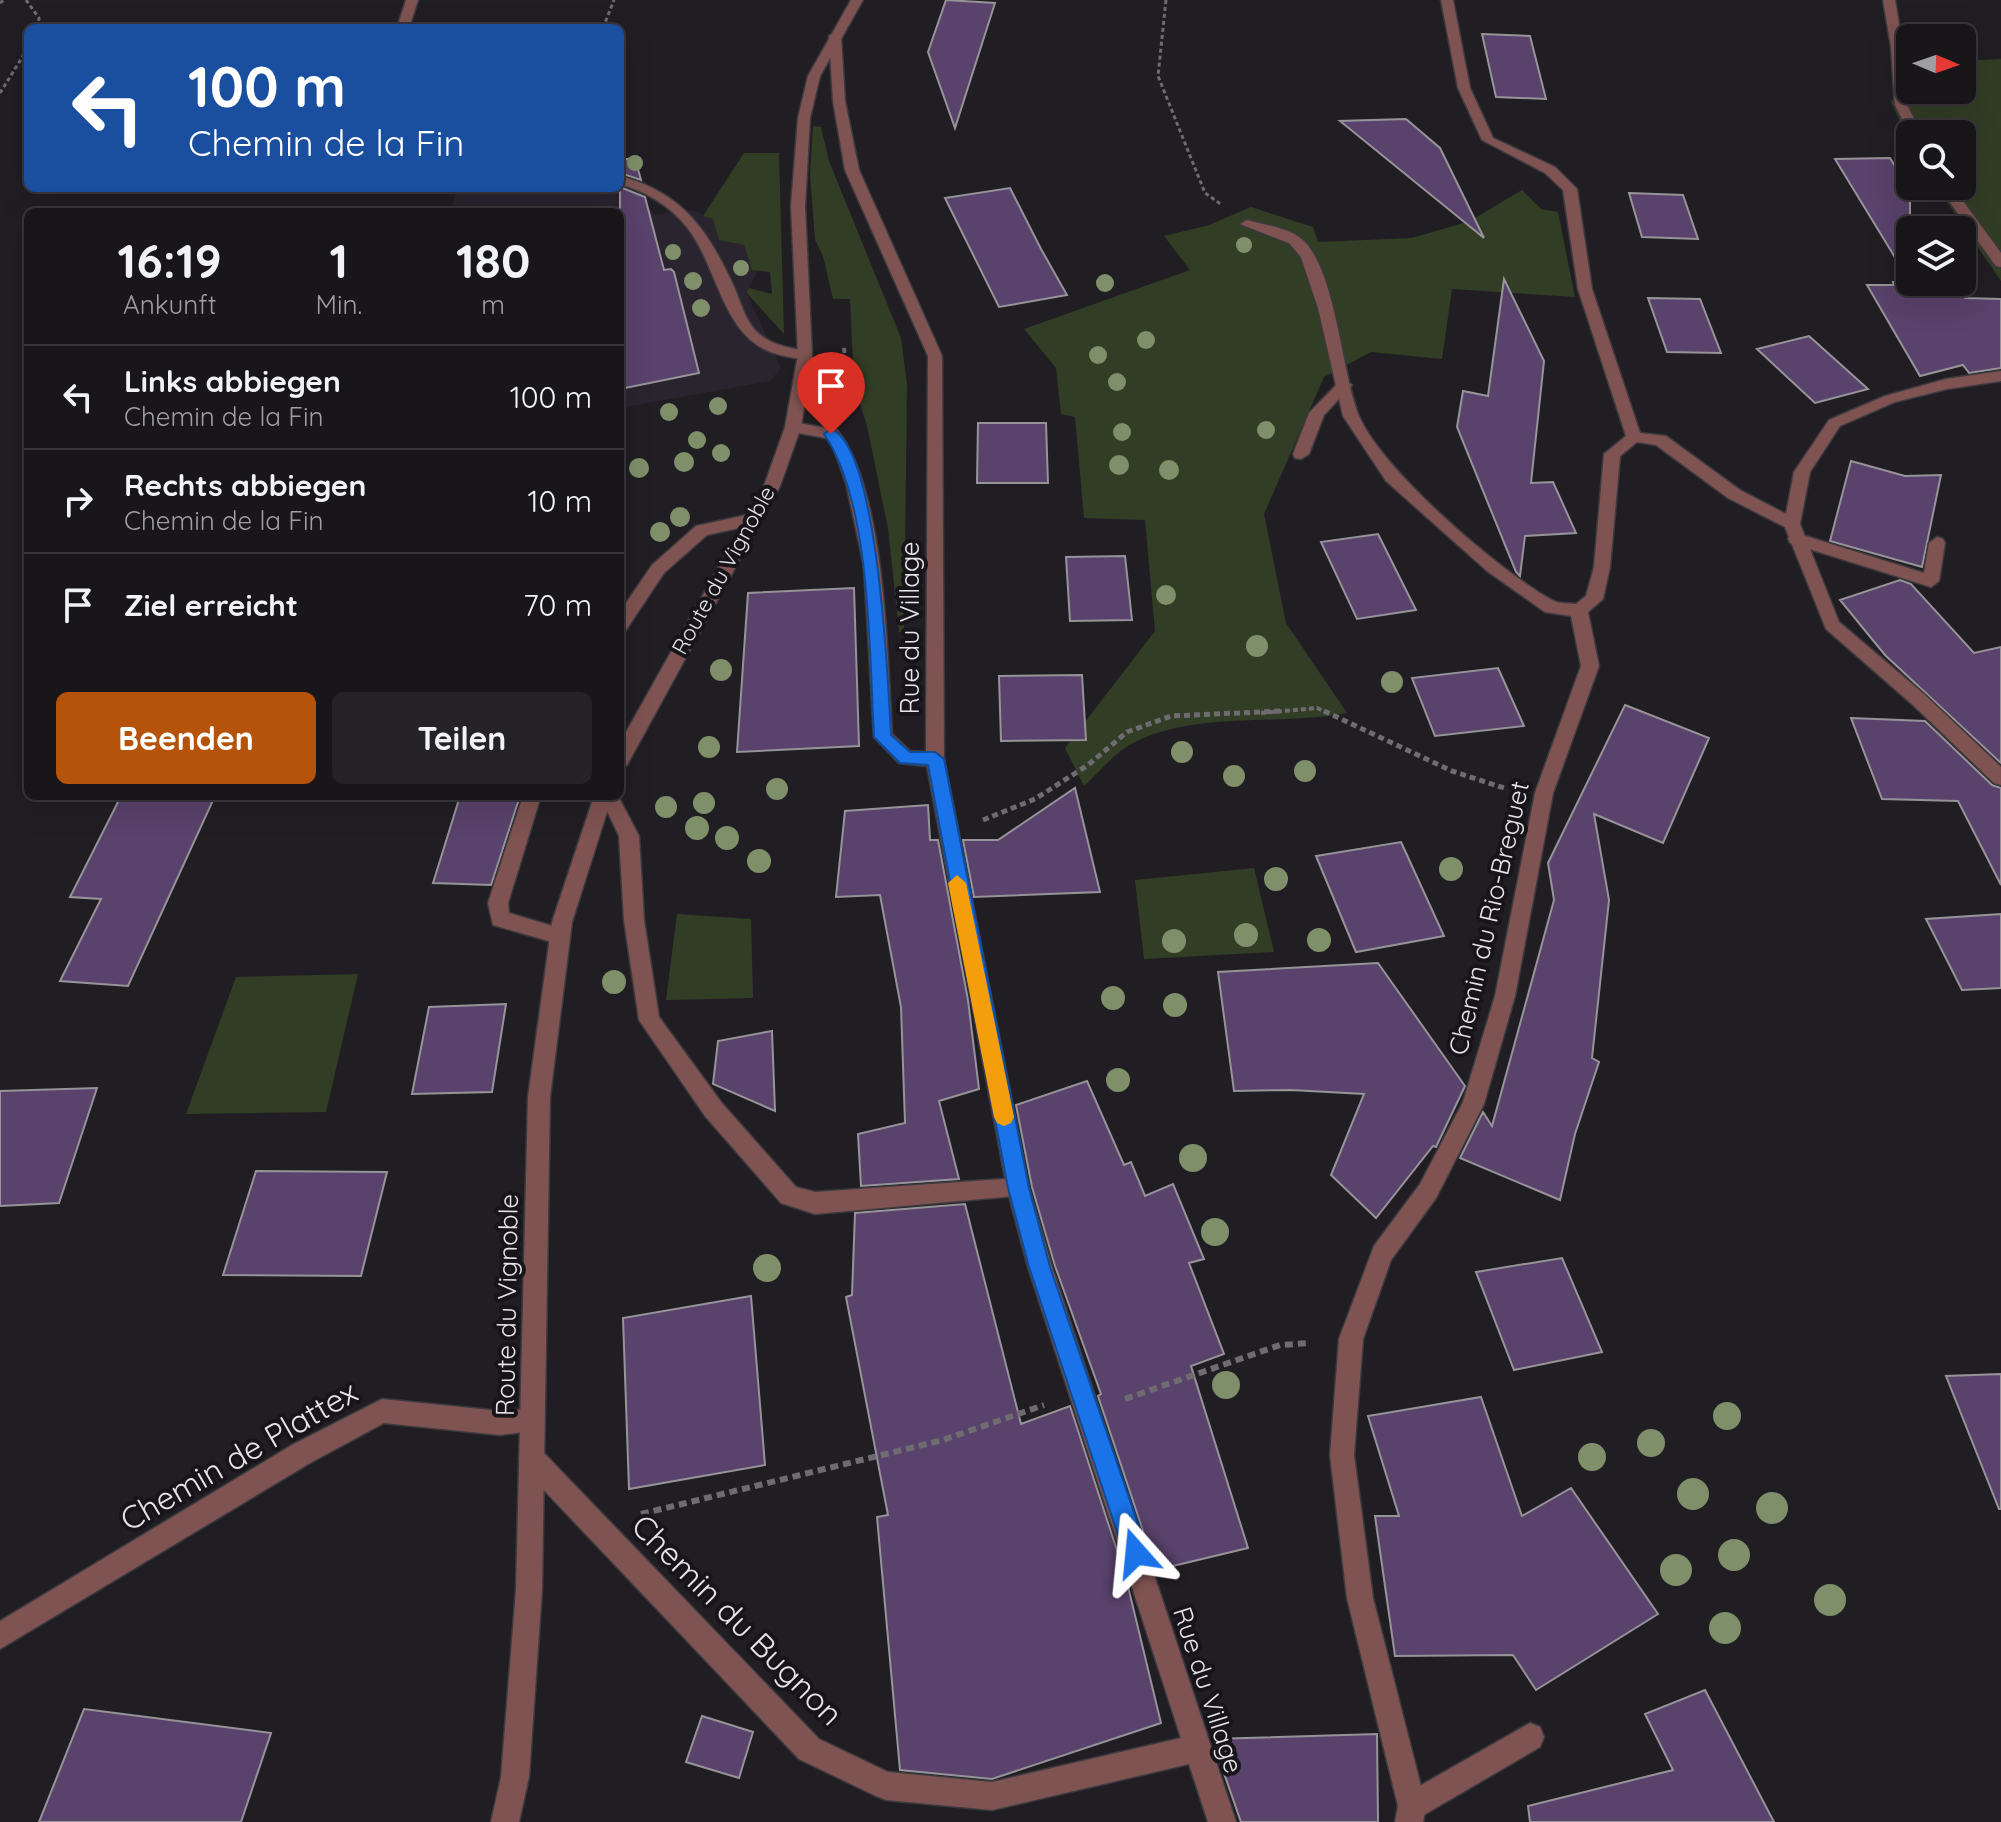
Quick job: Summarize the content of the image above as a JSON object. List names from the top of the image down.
{
  "streets": {
    "street": [
      "Route du Vignoble",
      "Rue du Village",
      "Chemin du Rio-Breguet",
      "Chemin de Plattex",
      "Chemin du Bugnon"
    ]
  },
  "crossings": [
    ["Route du Vignoble", "Rue du Village"],
    ["Route du Vignoble", "Chemin de Plattex"],
    ["Route du Vignoble", "Chemin du Bugnon"],
    ["Rue du Village", "Chemin du Bugnon"]
  ],
  "north": "right",
  "page": {
    "turn": ["100 m", "Chemin de la Fin"],
    "eta": [
      "16:19",
      "Ankunft",
      "1",
      "Min.",
      "180",
      "m"
    ],
    "list": [
      {
        "name": "Links abbiegen",
        "note": "Chemin de la Fin",
        "value": "100 m"
      },
      {
        "name": "Rechts abbiegen",
        "note": "Chemin de la Fin",
        "value": "10 m"
      },
      {
        "name": "Ziel erreicht",
        "value": "70 m"
      }
    ],
    "buttons": ["Beenden", "Teilen"]
  }
}
